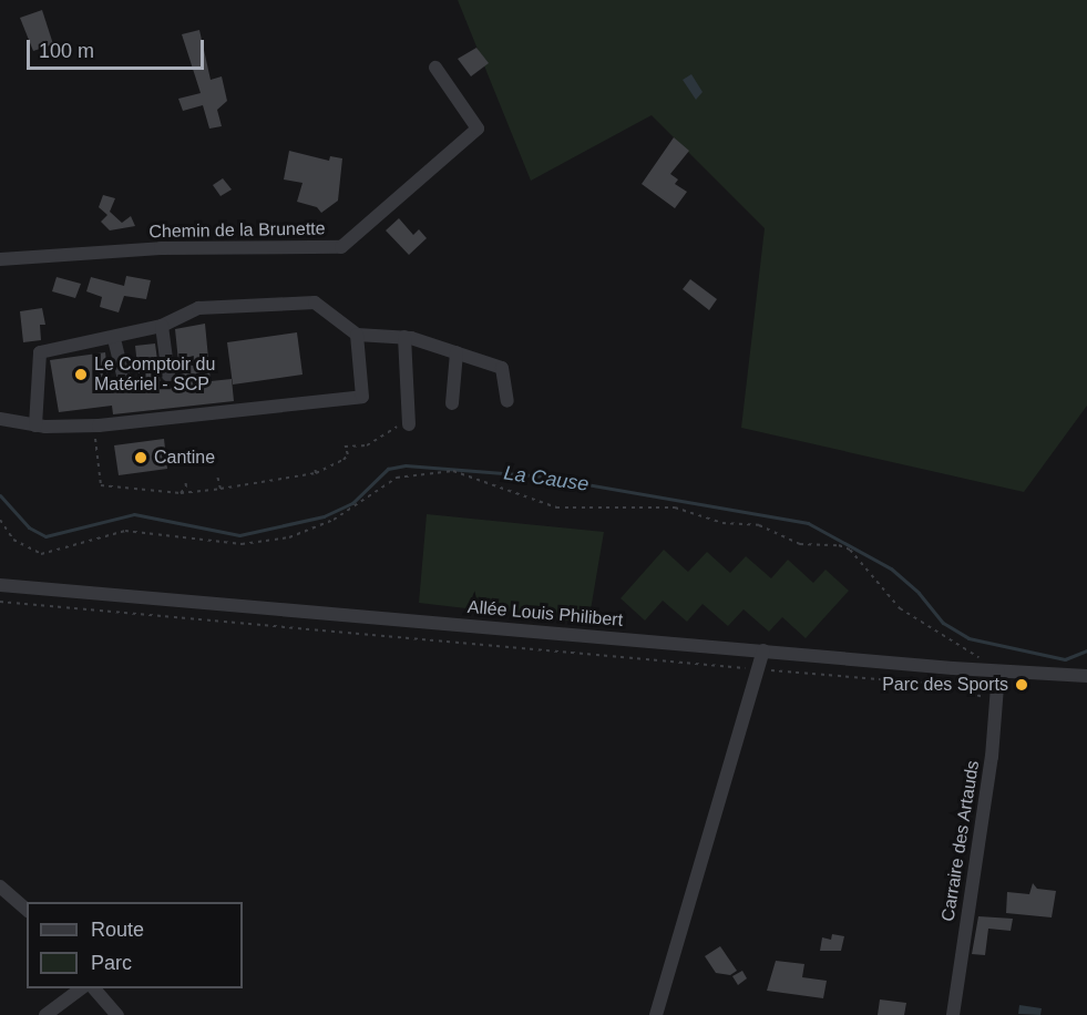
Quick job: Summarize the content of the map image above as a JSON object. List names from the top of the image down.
{
  "streets": {
    "street": ["Chemin de la Brunette", "Allée Louis Philibert", "Carraire des Artauds"]
  },
  "crossings": [
    ["Allée Louis Philibert", "Carraire des Artauds"]
  ],
  "water": ["La Cause"],
  "places": ["Le Comptoir du Matériel - SCP", "Cantine", "Parc des Sports"],
  "legend": ["Route", "Parc"],
  "scale_bar": "100 m"
}
